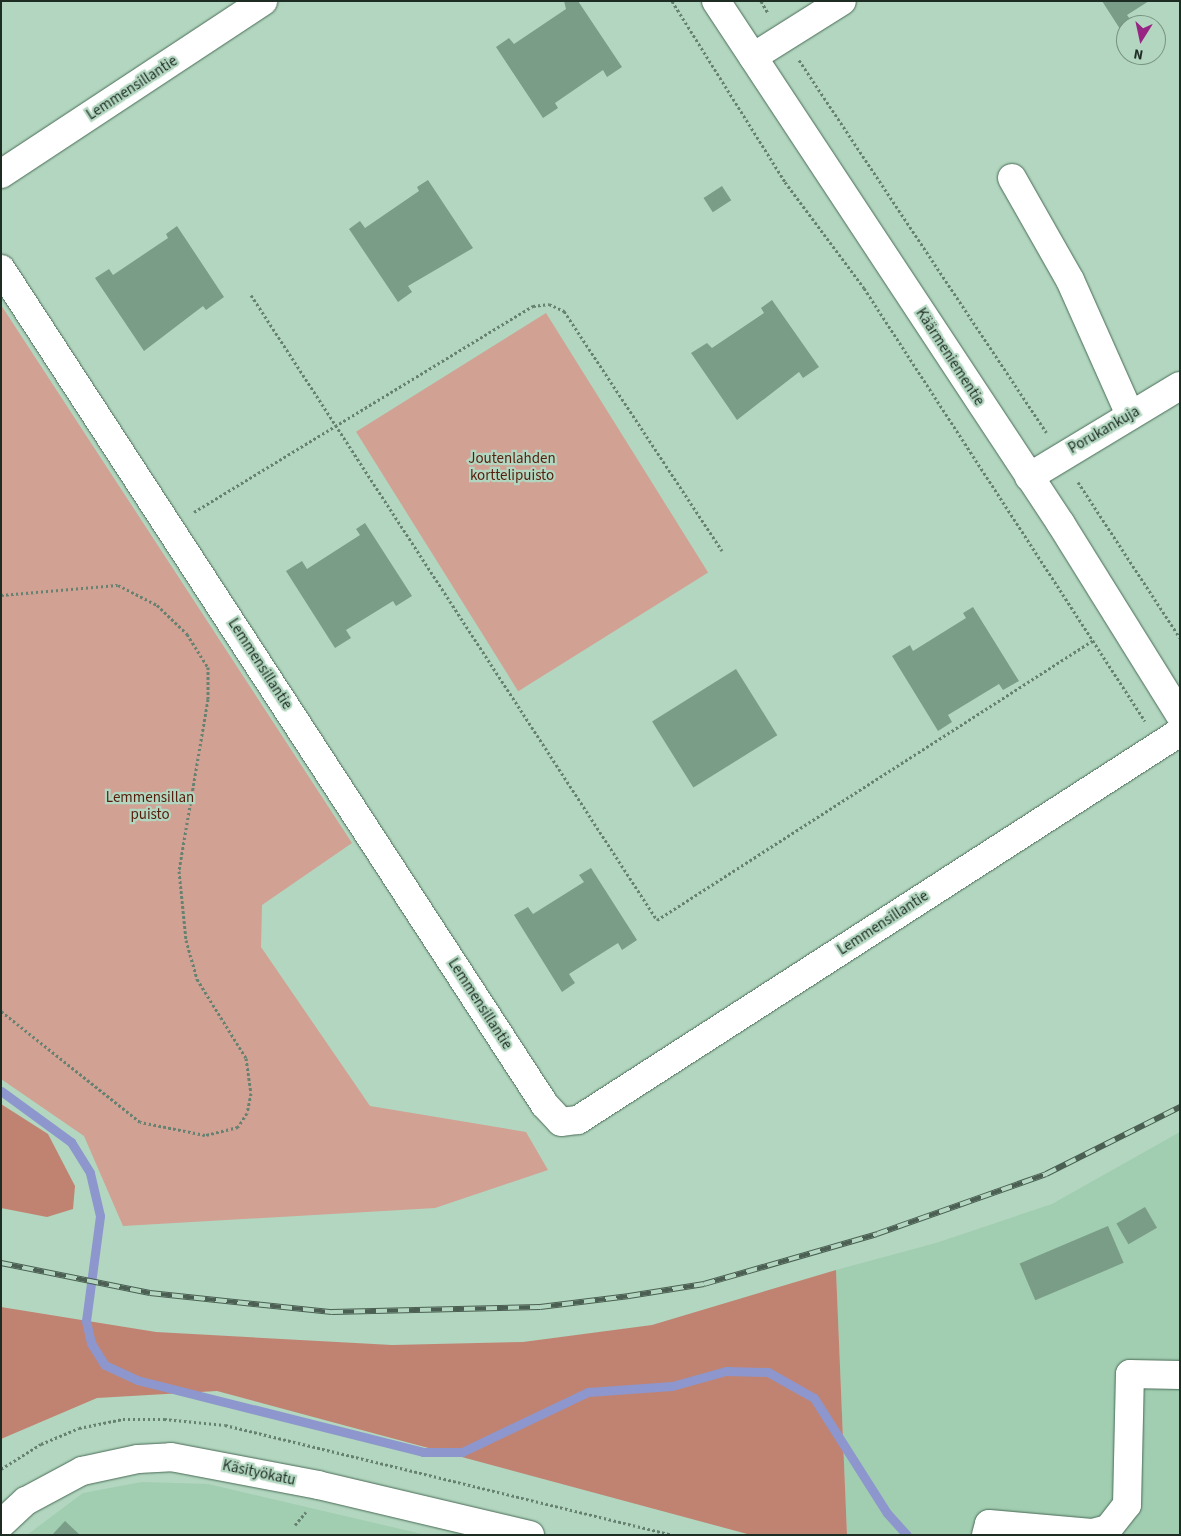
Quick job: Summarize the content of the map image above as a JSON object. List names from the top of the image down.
{
  "streets": {
    "street": [
      "Lemmensillantie",
      "Käärmeniementie",
      "Porukankuja",
      "Käsityökatu"
    ]
  },
  "crossings": [
    ["Käärmeniementie", "Porukankuja"]
  ],
  "parks": ["Joutenlahden korttelipuisto", "Lemmensillan puisto"],
  "north": "bottom"
}
